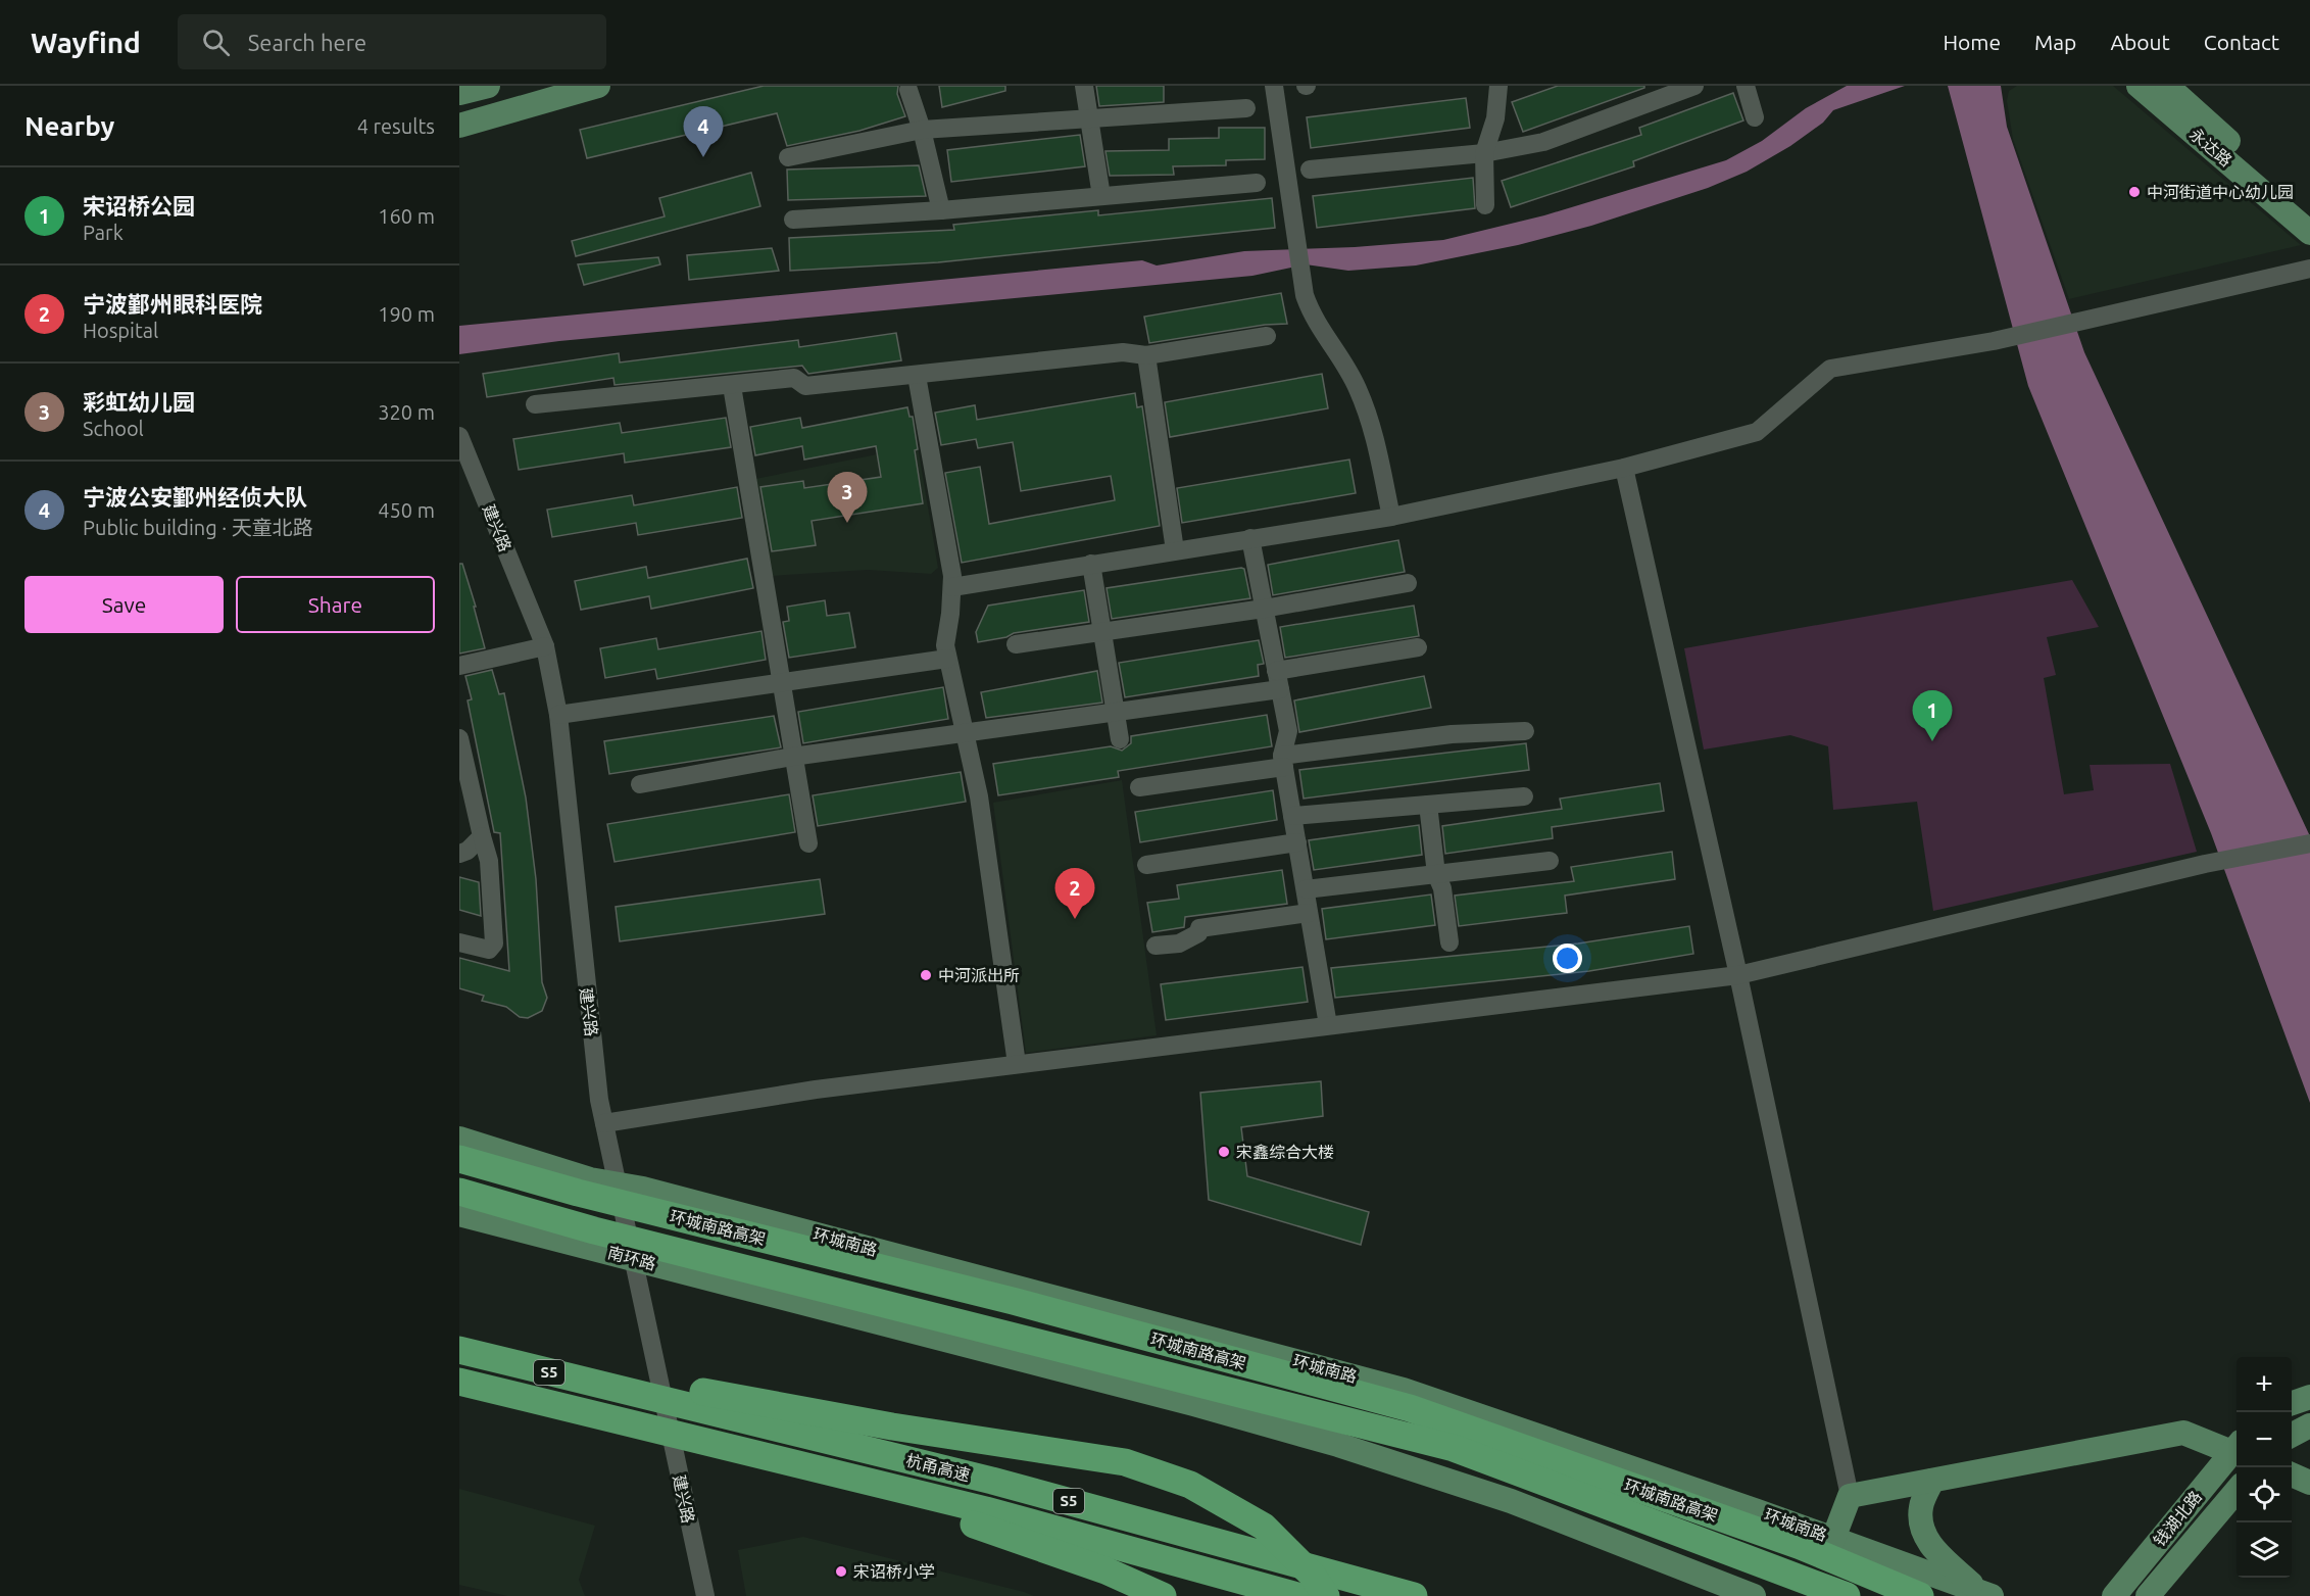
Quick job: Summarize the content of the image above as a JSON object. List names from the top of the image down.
{
  "streets": {
    "highway": ["环城南路高架", "S5", "杭甬高速"],
    "main road": [
      "永达路",
      "环城南路",
      "南环路",
      "钱湖北路"
    ],
    "street": ["建兴路"]
  },
  "places": [
    "中河街道中心幼儿园",
    "中河派出所",
    "宋鑫综合大楼",
    "宋诏桥小学"
  ],
  "page": {
    "header": "Wayfind",
    "search": "Search here",
    "nav": [
      "Home",
      "Map",
      "About",
      "Contact"
    ],
    "heading": ["Nearby", "4 results"],
    "pins": [
      "4",
      "3",
      "1",
      "2"
    ],
    "list": [
      {
        "mark": "1",
        "name": "宋诏桥公园",
        "note": "Park",
        "value": "160 m"
      },
      {
        "mark": "2",
        "name": "宁波鄞州眼科医院",
        "note": "Hospital",
        "value": "190 m"
      },
      {
        "mark": "3",
        "name": "彩虹幼儿园",
        "note": "School",
        "value": "320 m"
      },
      {
        "mark": "4",
        "name": "宁波公安鄞州经侦大队",
        "note": "Public building · 天童北路",
        "value": "450 m"
      }
    ],
    "buttons": ["Save", "Share"],
    "map_buttons": ["+", "−"]
  }
}
